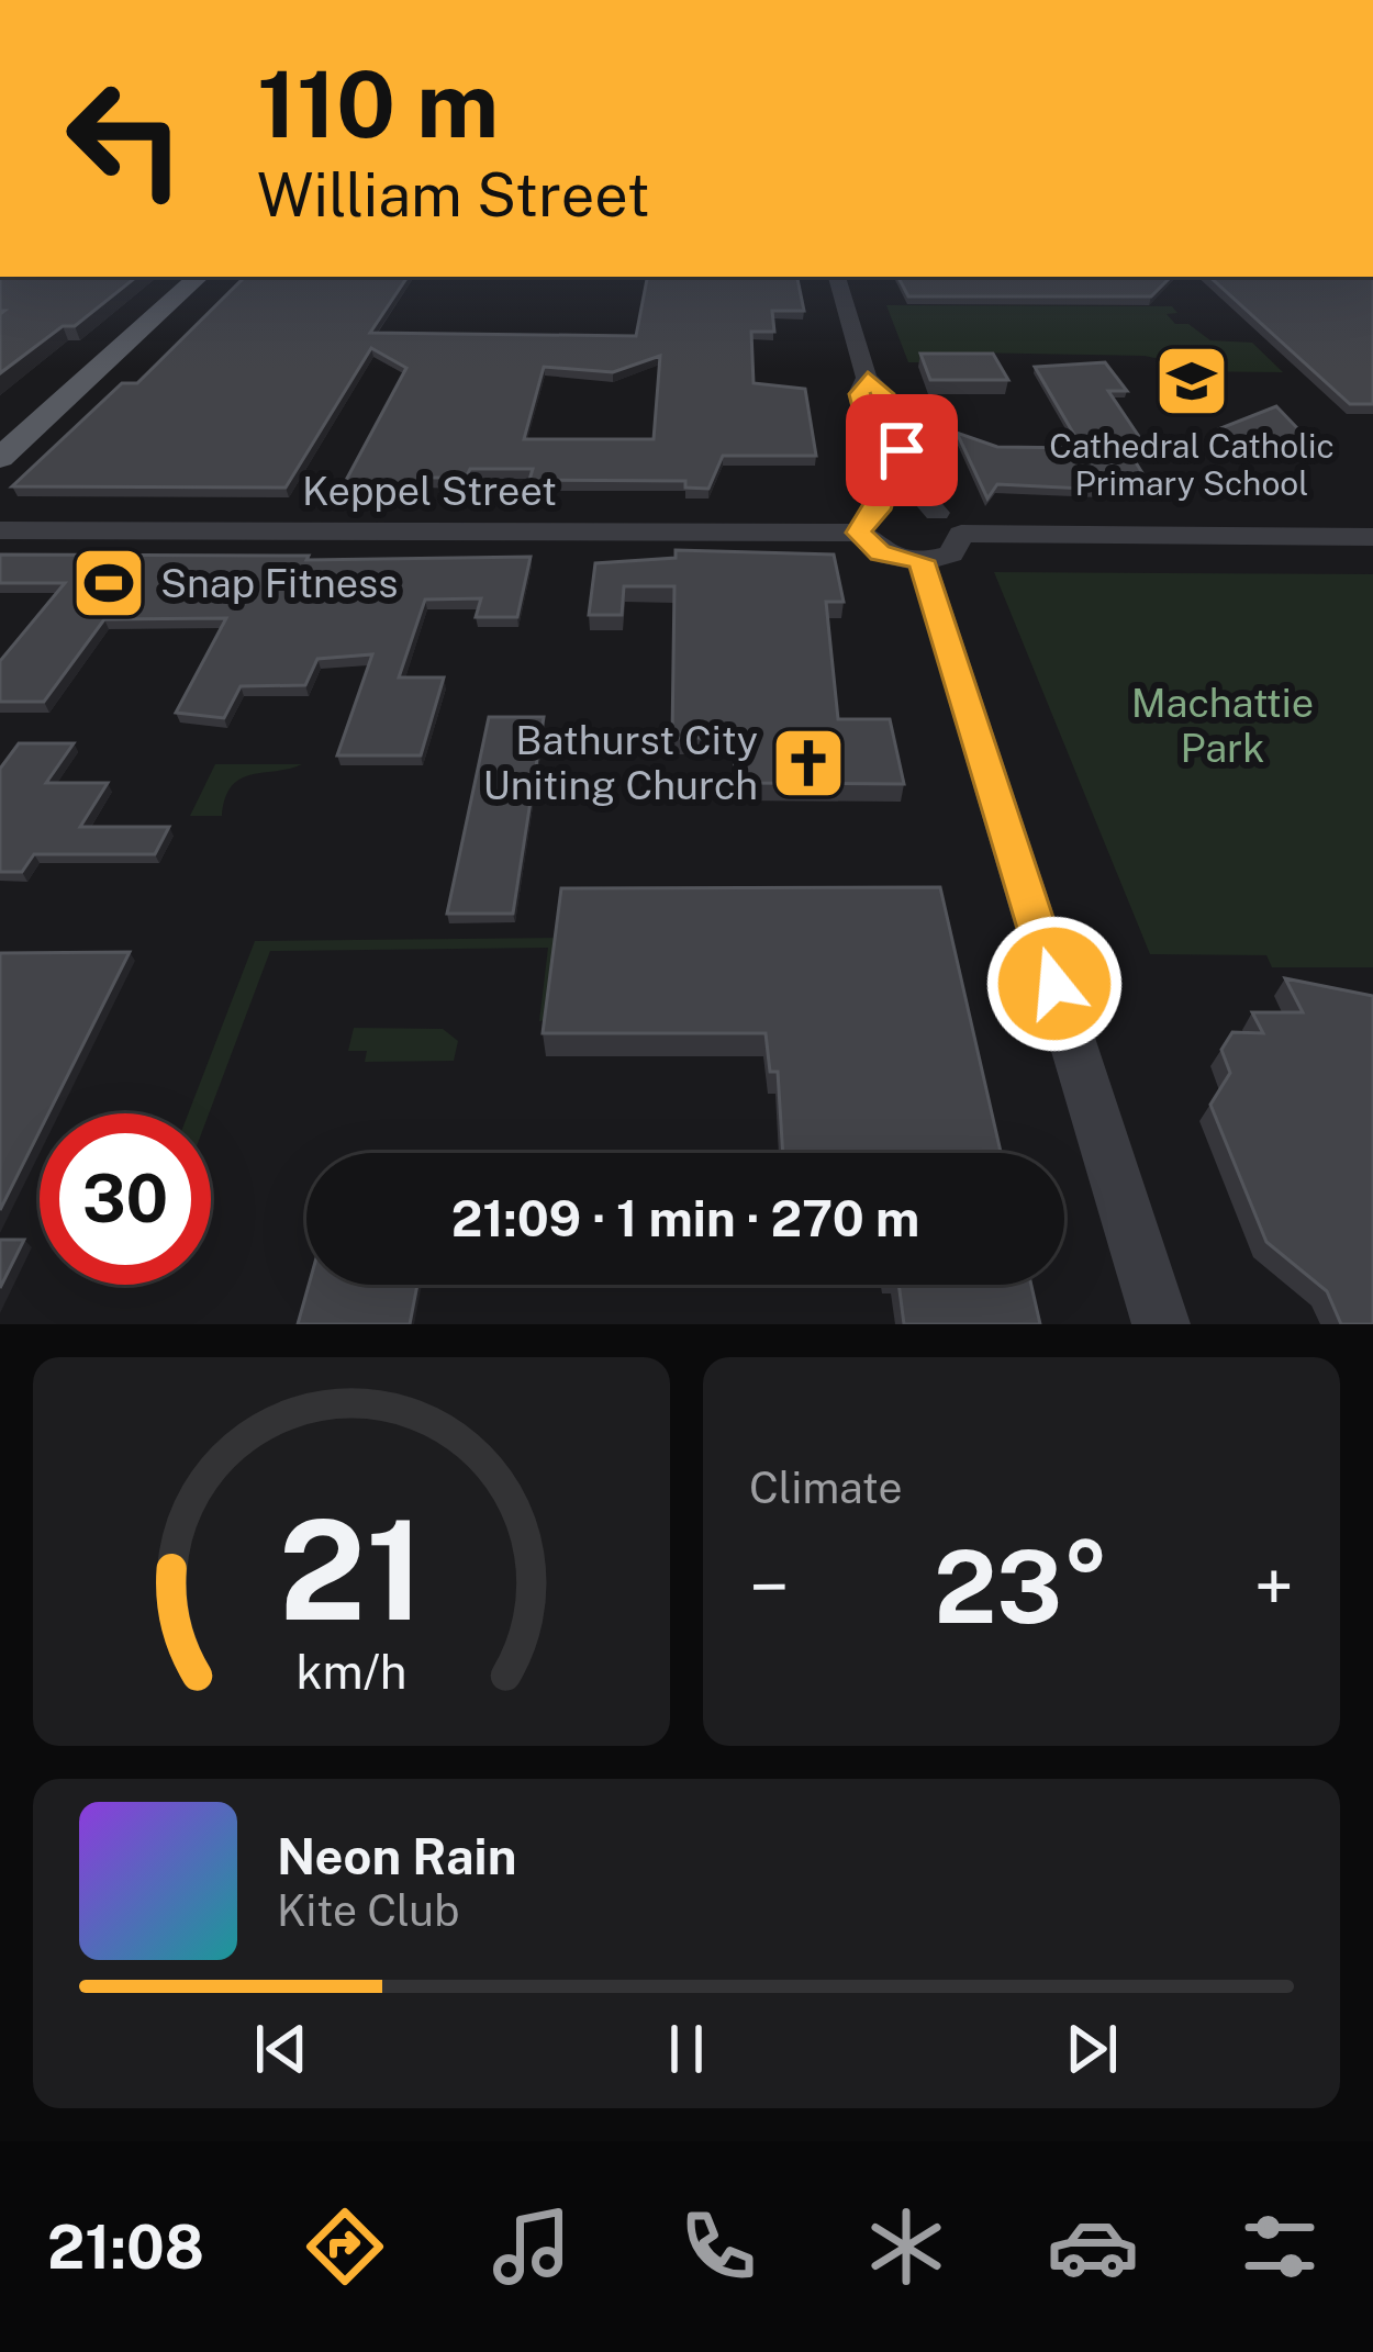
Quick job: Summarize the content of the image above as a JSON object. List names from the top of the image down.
{
  "streets": {
    "street": ["Keppel Street"]
  },
  "parks": ["Machattie Park"],
  "places": {
    "school or university": ["Cathedral Catholic Primary School"],
    "sports": ["Snap Fitness"],
    "church": ["Bathurst City Uniting Church"]
  },
  "page": {
    "turn": ["110 m", "William Street"],
    "limit": "30",
    "trip": "21:09 · 1 min · 270 m",
    "tile": "Climate",
    "heat": ["−", "23°", "+"],
    "song": ["Neon Rain", "Kite Club"],
    "tabs": "21:08",
    "gauge": ["21", "km/h"]
  }
}
